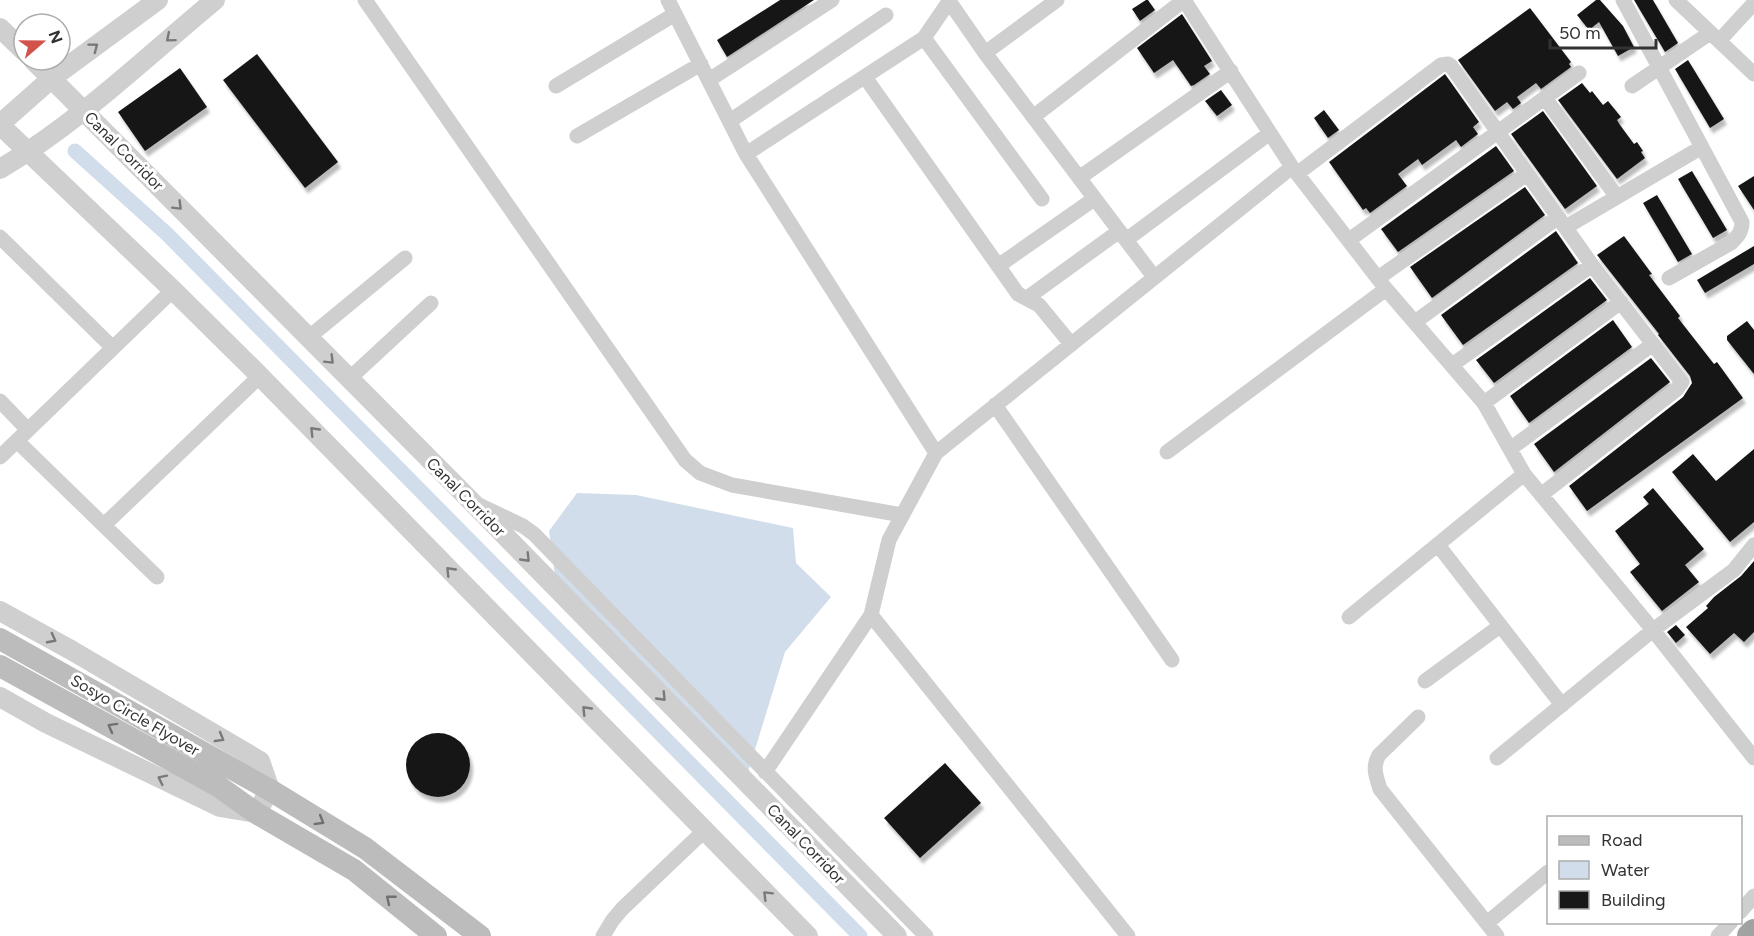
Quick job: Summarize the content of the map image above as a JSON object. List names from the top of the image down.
{
  "streets": {
    "main road": ["Sosyo Circle Flyover"],
    "street": ["Canal Corridor"]
  },
  "legend": ["Road", "Water", "Building"],
  "scale_bar": "50 m",
  "north": "right"
}
